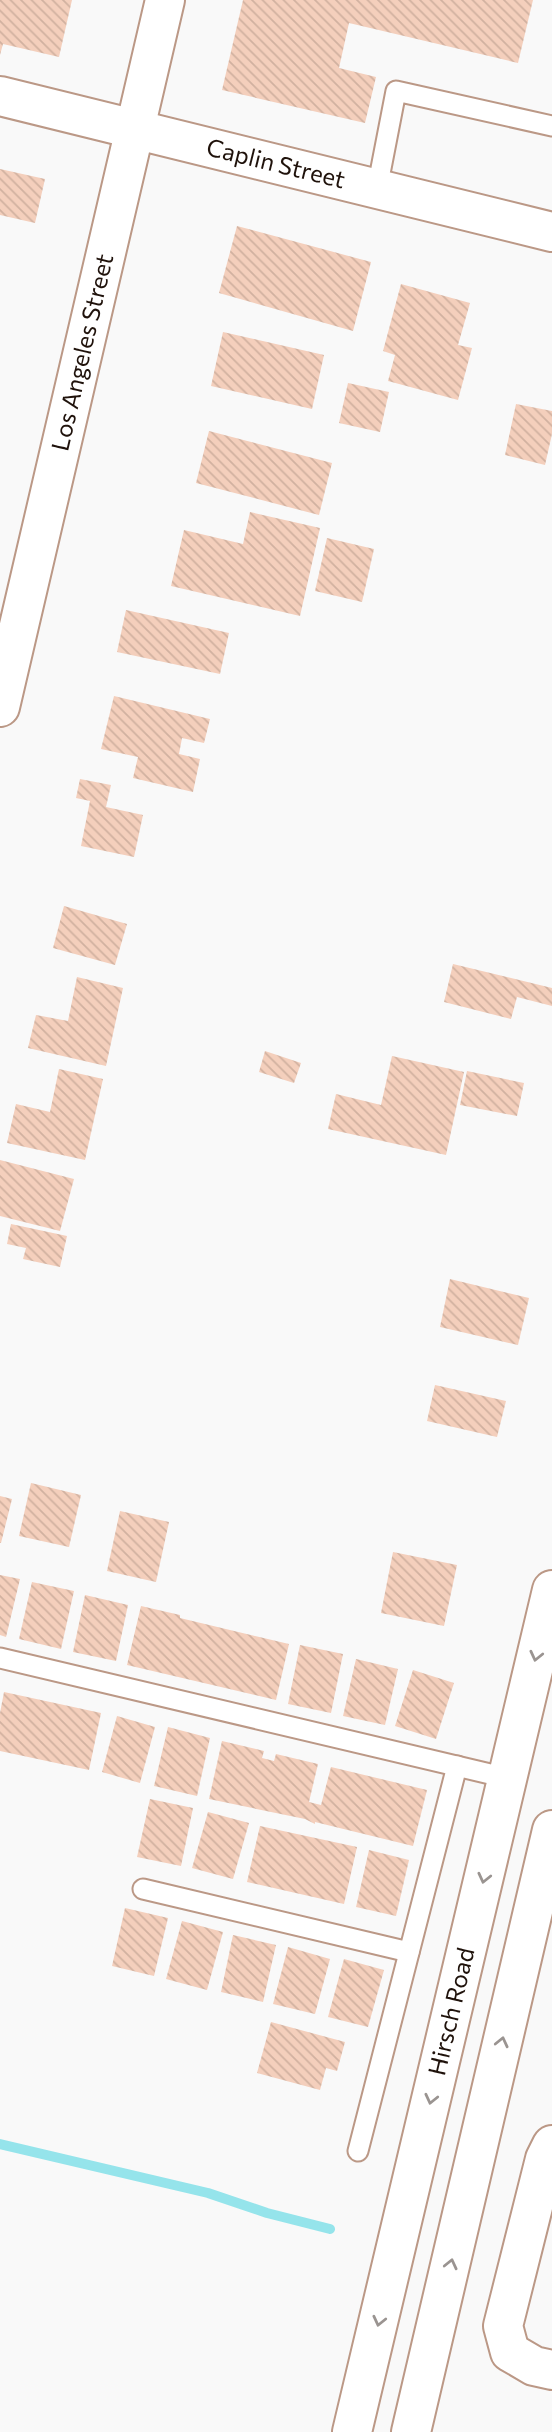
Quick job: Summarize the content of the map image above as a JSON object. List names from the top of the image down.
{
  "streets": {
    "street": ["Caplin Street", "Los Angeles Street", "Hirsch Road"]
  },
  "crossings": [
    ["Caplin Street", "Los Angeles Street"]
  ]
}
